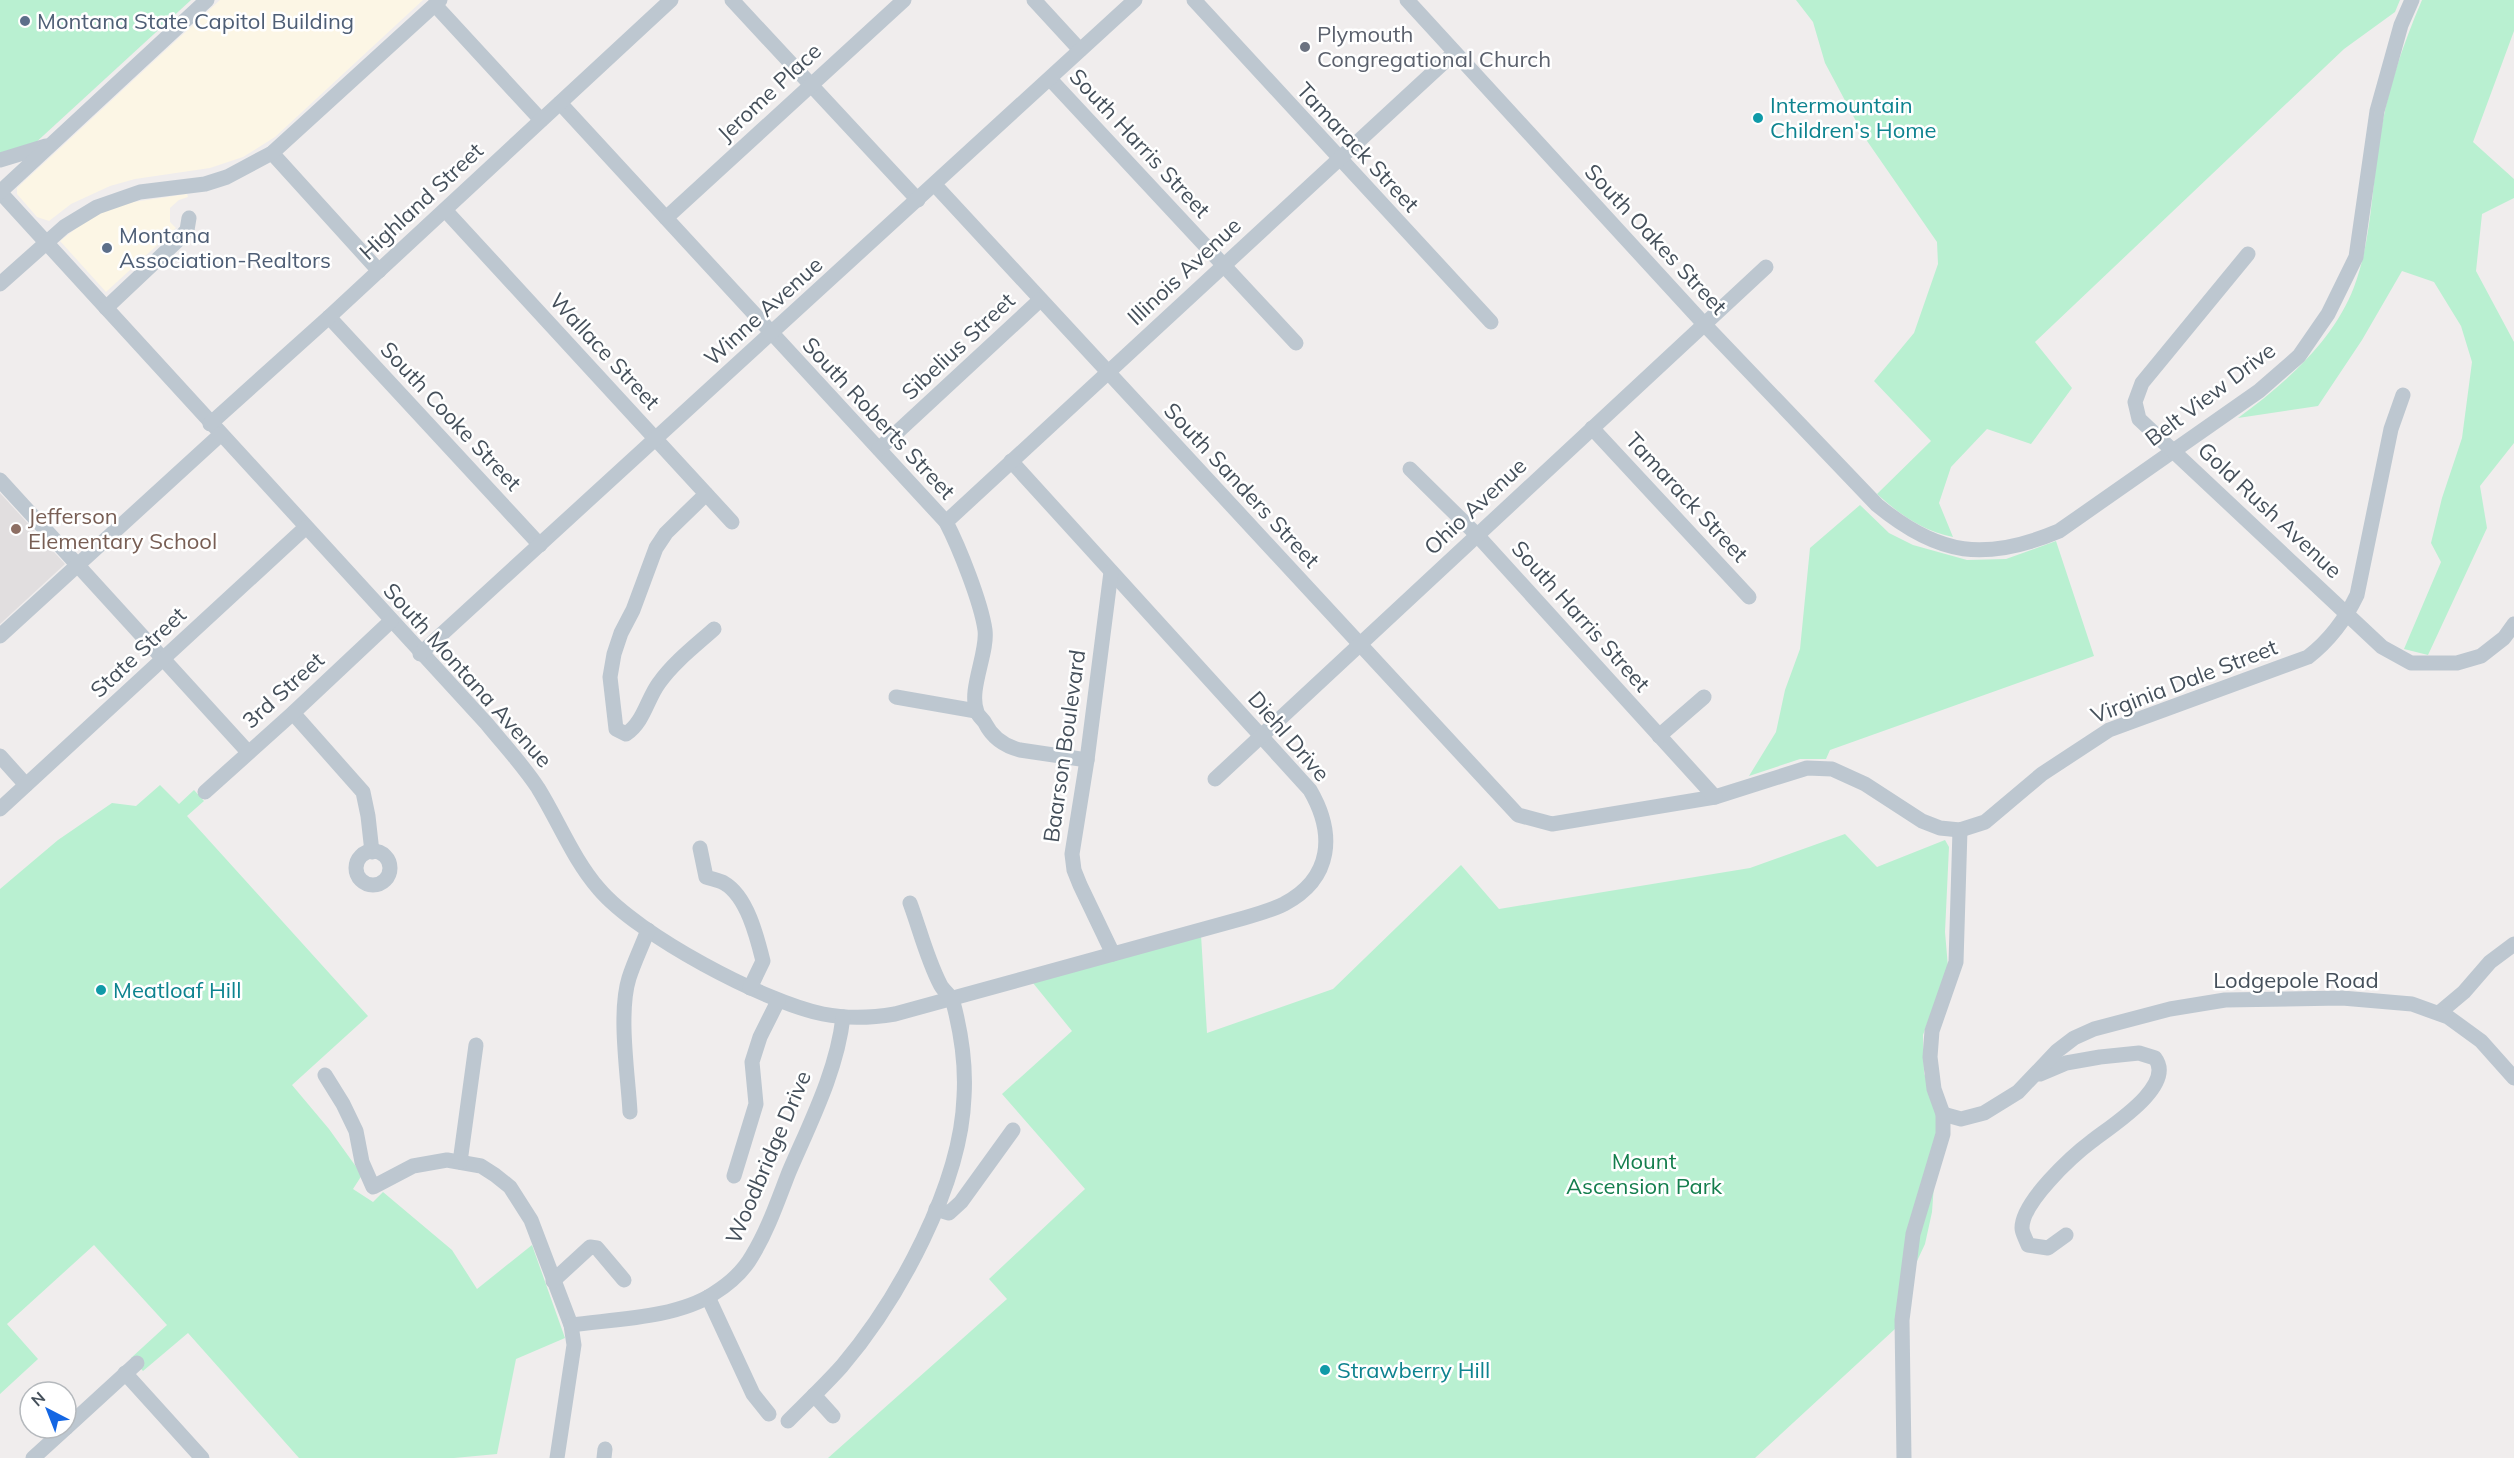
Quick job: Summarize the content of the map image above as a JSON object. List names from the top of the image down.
{
  "streets": {
    "street": [
      "Jerome Place",
      "South Harris Street",
      "Tamarack Street",
      "Highland Street",
      "South Oakes Street",
      "Illinois Avenue",
      "Winne Avenue",
      "Sibelius Street",
      "Wallace Street",
      "Belt View Drive",
      "South Cooke Street",
      "South Roberts Street",
      "South Sanders Street",
      "Ohio Avenue",
      "Gold Rush Avenue",
      "State Street",
      "South Montana Avenue",
      "Virginia Dale Street",
      "3rd Street",
      "Diehl Drive",
      "Baarson Boulevard",
      "Lodgepole Road",
      "Woodbridge Drive"
    ]
  },
  "crossings": [
    ["Jerome Place", "South Roberts Street"],
    ["South Harris Street", "Illinois Avenue"],
    ["South Harris Street", "Winne Avenue"],
    ["South Harris Street", "South Sanders Street"],
    ["South Harris Street", "Ohio Avenue"],
    ["Tamarack Street", "Illinois Avenue"],
    ["Tamarack Street", "Ohio Avenue"],
    ["Highland Street", "Wallace Street"],
    ["Highland Street", "South Cooke Street"],
    ["Highland Street", "South Montana Avenue"],
    ["South Oakes Street", "Illinois Avenue"],
    ["South Oakes Street", "Belt View Drive"],
    ["South Oakes Street", "Ohio Avenue"],
    ["Illinois Avenue", "South Roberts Street"],
    ["Illinois Avenue", "South Sanders Street"],
    ["Illinois Avenue", "Diehl Drive"],
    ["Winne Avenue", "Wallace Street"],
    ["Winne Avenue", "South Cooke Street"],
    ["Winne Avenue", "South Roberts Street"],
    ["Winne Avenue", "South Sanders Street"],
    ["Winne Avenue", "South Montana Avenue"],
    ["Sibelius Street", "South Roberts Street"],
    ["Sibelius Street", "South Sanders Street"],
    ["Belt View Drive", "Gold Rush Avenue"],
    ["South Sanders Street", "Ohio Avenue"],
    ["Ohio Avenue", "Diehl Drive"],
    ["Gold Rush Avenue", "Virginia Dale Street"],
    ["State Street", "South Montana Avenue"],
    ["South Montana Avenue", "3rd Street"],
    ["South Montana Avenue", "Diehl Drive"],
    ["South Montana Avenue", "Woodbridge Drive"],
    ["Diehl Drive", "Baarson Boulevard"]
  ],
  "parks": ["Mount Ascension Park"],
  "places": [
    "Montana State Capitol Building",
    "Plymouth Congregational Church",
    "Intermountain Children's Home",
    "Montana Association-Realtors",
    "Jefferson Elementary School",
    "Meatloaf Hill",
    "Strawberry Hill"
  ],
  "north": "top left"
}
